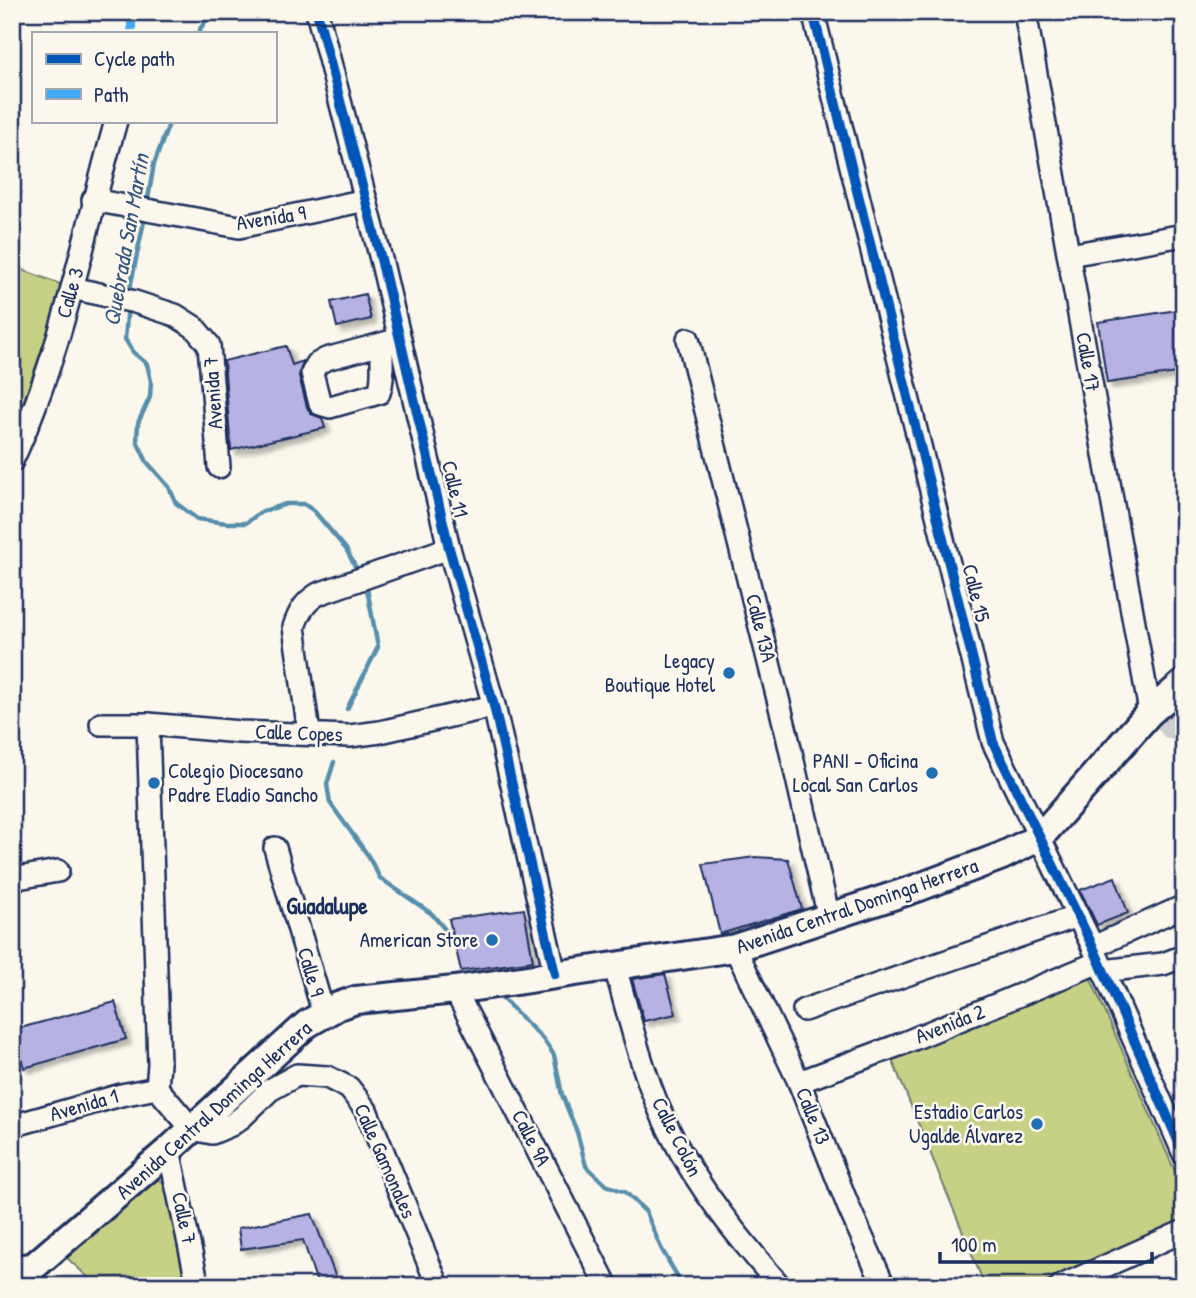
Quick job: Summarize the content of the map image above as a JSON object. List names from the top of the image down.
{
  "streets": {
    "main road": ["Avenida Central Dominga Herrera"],
    "street": [
      "Avenida 9",
      "Calle 3",
      "Calle 17",
      "Avenida 7",
      "Calle 11",
      "Calle 15",
      "Calle 13A",
      "Calle Copes",
      "Calle 9",
      "Avenida 2",
      "Avenida 1",
      "Calle 13",
      "Calle Colón",
      "Calle 9A",
      "Calle Gamonales",
      "Calle 7"
    ]
  },
  "crossings": [
    ["Avenida 9", "Calle 3"],
    ["Avenida 9", "Calle 11"],
    ["Calle 3", "Avenida 7"],
    ["Calle 17", "Avenida Central Dominga Herrera"],
    ["Calle 11", "Calle Copes"],
    ["Calle 11", "Avenida Central Dominga Herrera"],
    ["Calle 15", "Avenida Central Dominga Herrera"],
    ["Calle 15", "Avenida 2"],
    ["Calle 13A", "Avenida Central Dominga Herrera"],
    ["Avenida Central Dominga Herrera", "Calle 9"],
    ["Avenida Central Dominga Herrera", "Calle 13"],
    ["Avenida Central Dominga Herrera", "Calle Colón"],
    ["Avenida Central Dominga Herrera", "Calle 9A"],
    ["Avenida Central Dominga Herrera", "Calle Gamonales"],
    ["Avenida Central Dominga Herrera", "Calle 7"],
    ["Avenida 2", "Calle 13"]
  ],
  "districts": ["Guadalupe"],
  "water": ["Quebrada San Martín"],
  "places": [
    "Legacy Boutique Hotel",
    "PANI - Oficina Local San Carlos",
    "Colegio Diocesano Padre Eladio Sancho",
    "American Store",
    "Estadio Carlos Ugalde Álvarez"
  ],
  "legend": ["Cycle path", "Path"],
  "scale_bar": "100 m"
}
